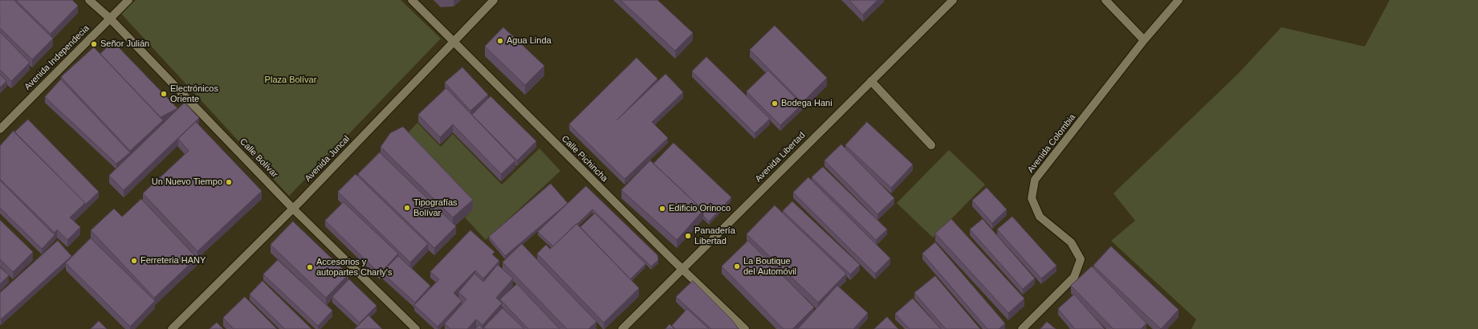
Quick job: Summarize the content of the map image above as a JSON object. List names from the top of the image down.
{
  "streets": {
    "street": [
      "Avenida Independecia",
      "Avenida Colombia",
      "Avenida Libertad",
      "Calle Bolívar",
      "Avenida Juncal",
      "Calle Pichincha"
    ]
  },
  "crossings": [
    ["Avenida Independecia", "Calle Bolívar"],
    ["Avenida Libertad", "Calle Pichincha"],
    ["Calle Bolívar", "Avenida Juncal"],
    ["Avenida Juncal", "Calle Pichincha"]
  ],
  "parks": ["Plaza Bolívar"],
  "places": [
    "Agua Linda",
    "Señor Julián",
    "Electrónicos Oriente",
    "Bodega Hani",
    "Un Nuevo Tiempo",
    "Tipografías Bolívar",
    "Edificio Orinoco",
    "Panadería Libertad",
    "Ferreteria HANY",
    "La Boutique del Automóvil",
    "Accesorios y autopartes Charly's"
  ]
}
